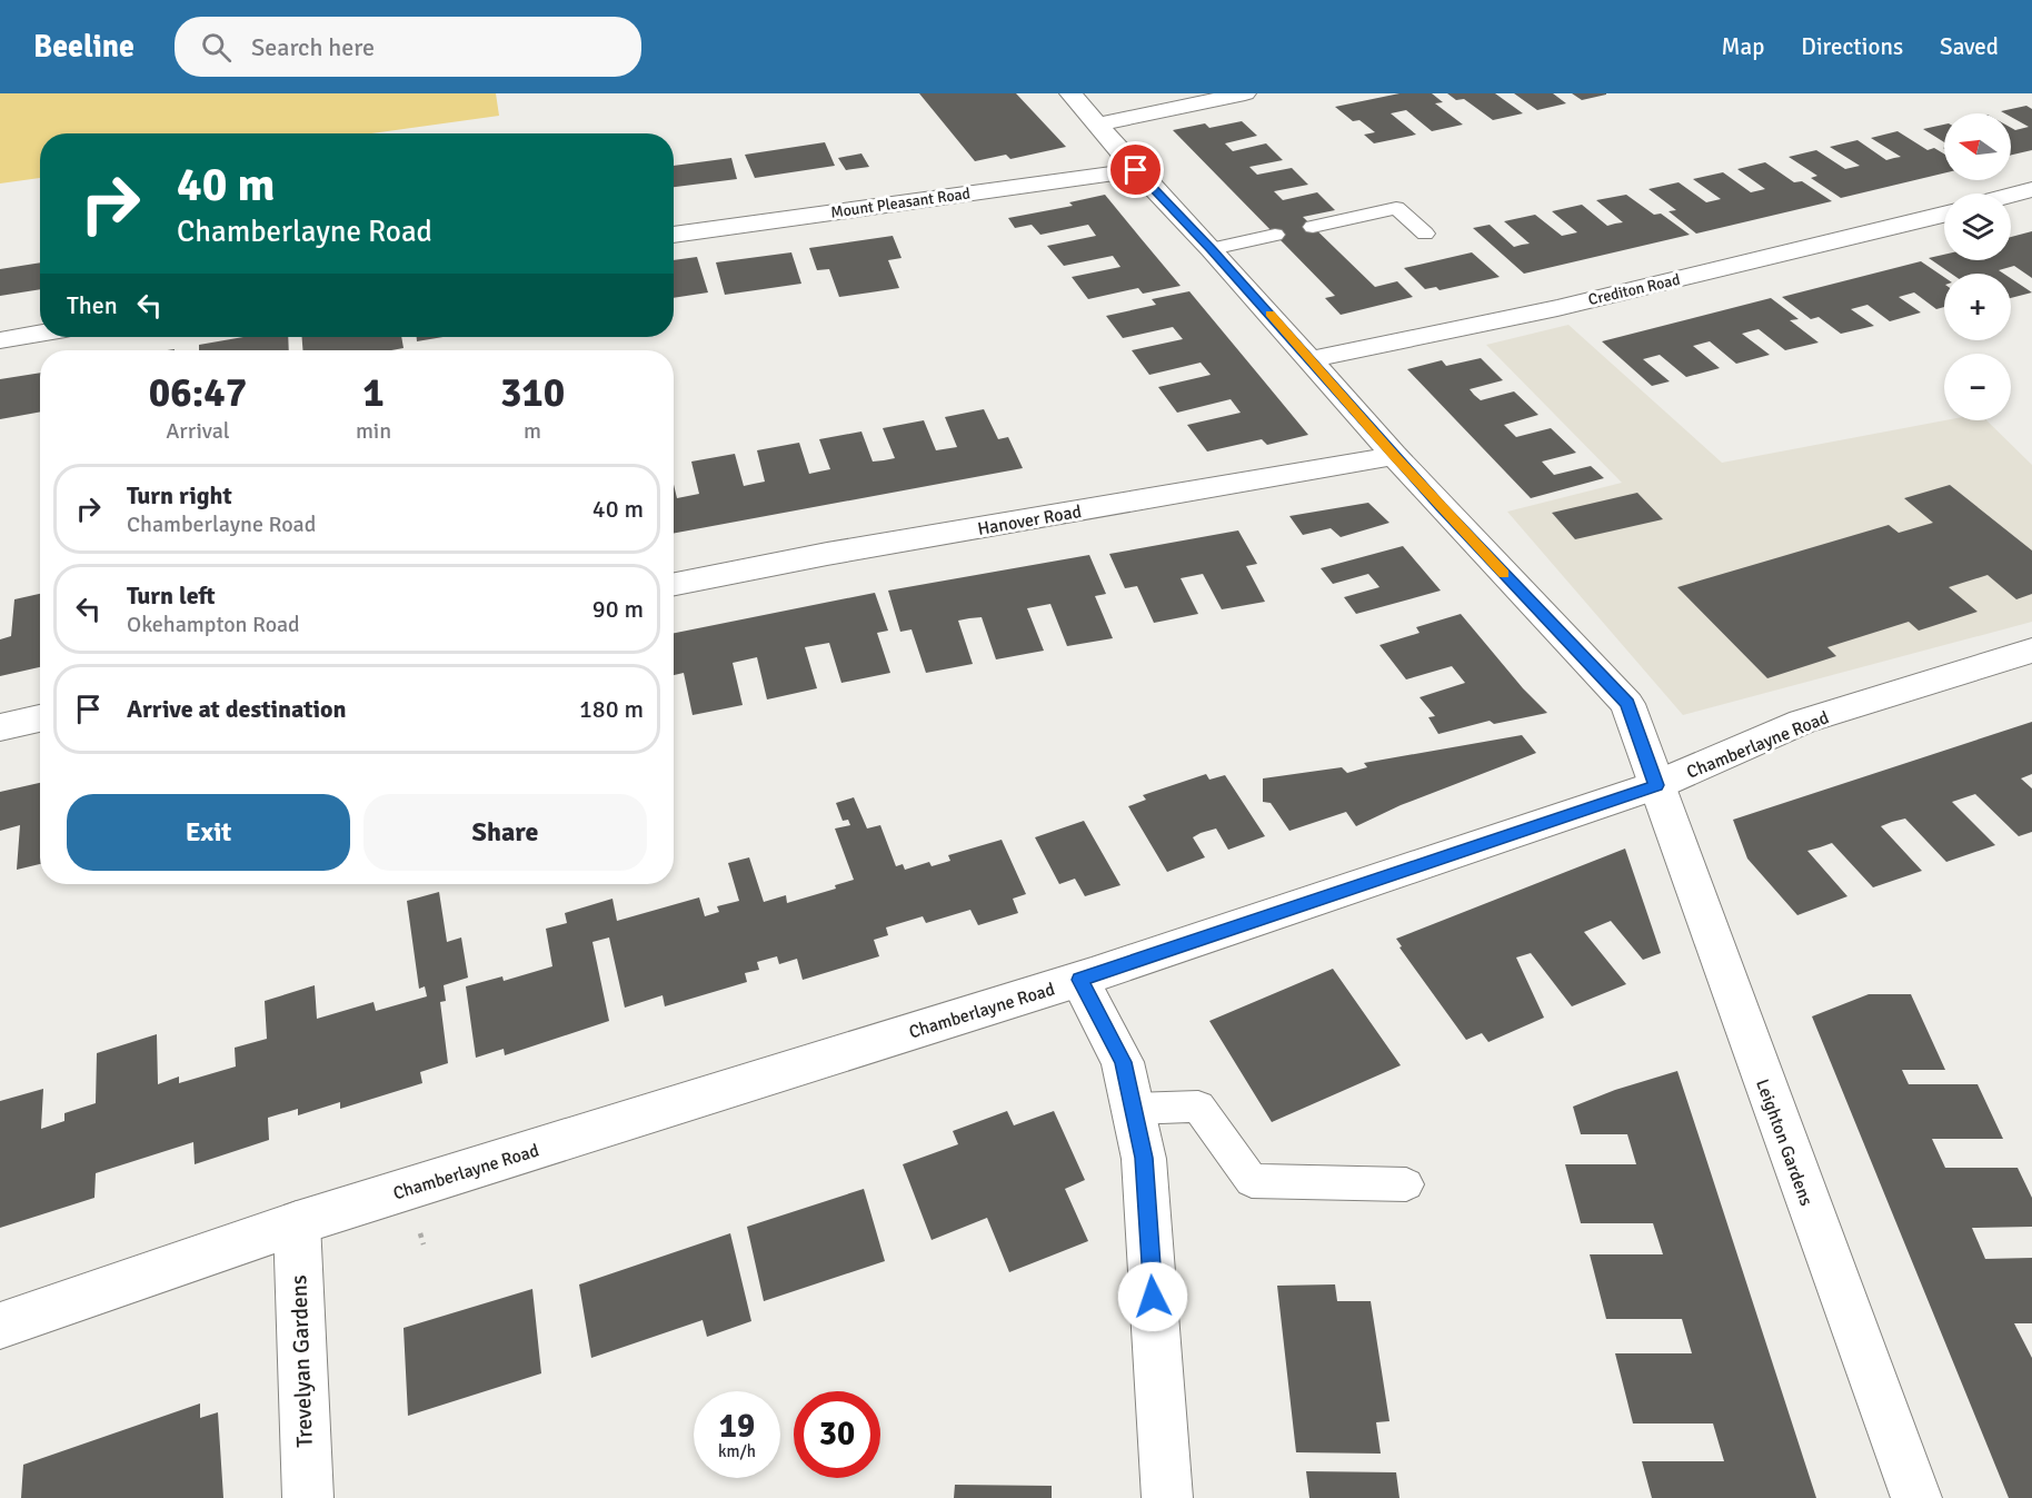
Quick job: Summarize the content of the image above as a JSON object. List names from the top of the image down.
{
  "streets": {
    "street": [
      "Mount Pleasant Road",
      "Crediton Road",
      "Hanover Road",
      "Chamberlayne Road",
      "Leighton Gardens",
      "Trevelyan Gardens"
    ]
  },
  "crossings": [
    ["Mount Pleasant Road", "Leighton Gardens"],
    ["Crediton Road", "Leighton Gardens"],
    ["Hanover Road", "Leighton Gardens"],
    ["Chamberlayne Road", "Leighton Gardens"],
    ["Chamberlayne Road", "Trevelyan Gardens"]
  ],
  "north": "left",
  "page": {
    "header": "Beeline",
    "search": "Search here",
    "nav": ["Map", "Directions", "Saved"],
    "map_buttons": ["+", "−"],
    "turn": ["40 m", "Chamberlayne Road"],
    "then": "Then",
    "eta": [
      "06:47",
      "Arrival",
      "1",
      "min",
      "310",
      "m"
    ],
    "list": [
      {
        "name": "Turn right",
        "note": "Chamberlayne Road",
        "value": "40 m"
      },
      {
        "name": "Turn left",
        "note": "Okehampton Road",
        "value": "90 m"
      },
      {
        "name": "Arrive at destination",
        "value": "180 m"
      }
    ],
    "buttons": ["Exit", "Share"],
    "speed": "19 km/h",
    "limit": "30"
  }
}
